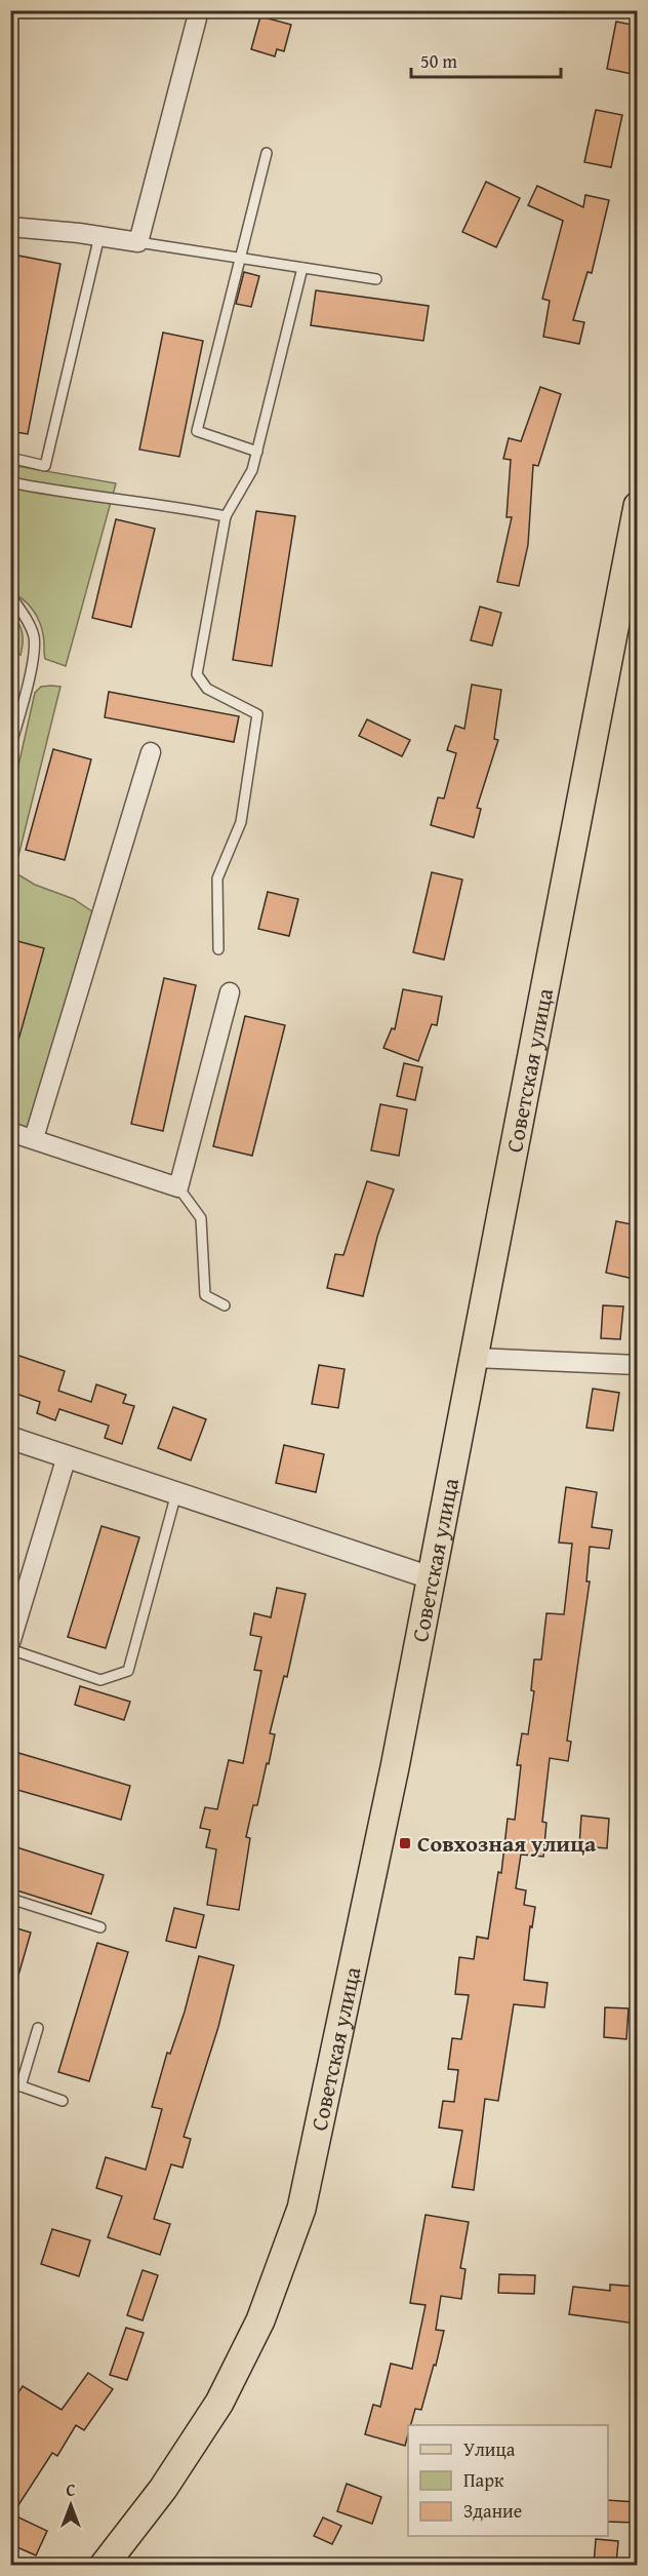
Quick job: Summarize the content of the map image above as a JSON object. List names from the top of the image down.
{
  "streets": {
    "main road": ["Советская улица"]
  },
  "places": {
    "transit": ["Совхозная улица"]
  },
  "legend": ["Улица", "Парк", "Здание"],
  "scale_bar": "50 m",
  "north": "top"
}
